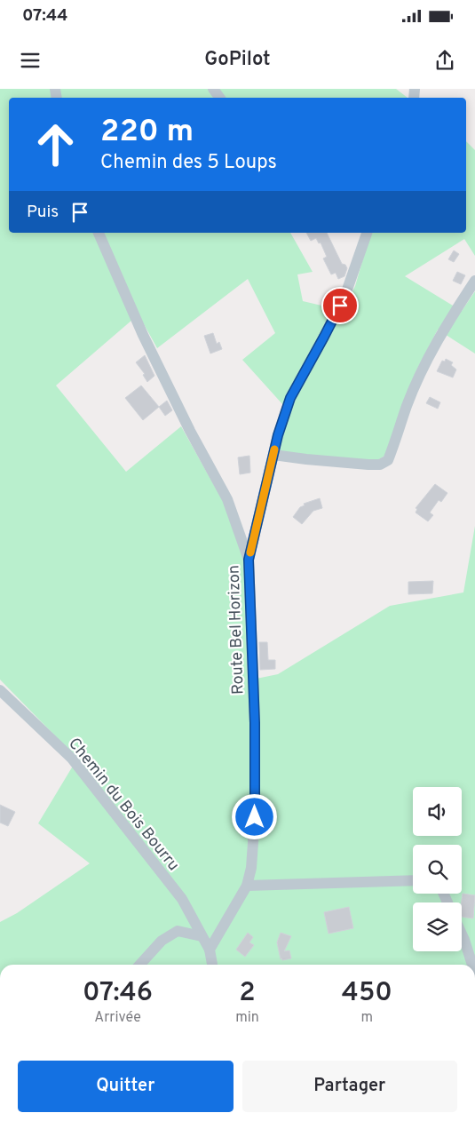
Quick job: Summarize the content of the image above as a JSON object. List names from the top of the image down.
{
  "streets": {
    "street": ["Route Bel Horizon", "Chemin du Bois Bourru"]
  },
  "crossings": [
    ["Route Bel Horizon", "Chemin du Bois Bourru"]
  ],
  "page": {
    "status": "07:44",
    "header": "GoPilot",
    "turn": ["220 m", "Chemin des 5 Loups"],
    "then": "Puis",
    "eta": [
      "07:46",
      "Arrivée",
      "2",
      "min",
      "450",
      "m"
    ],
    "buttons": ["Quitter", "Partager"]
  }
}
